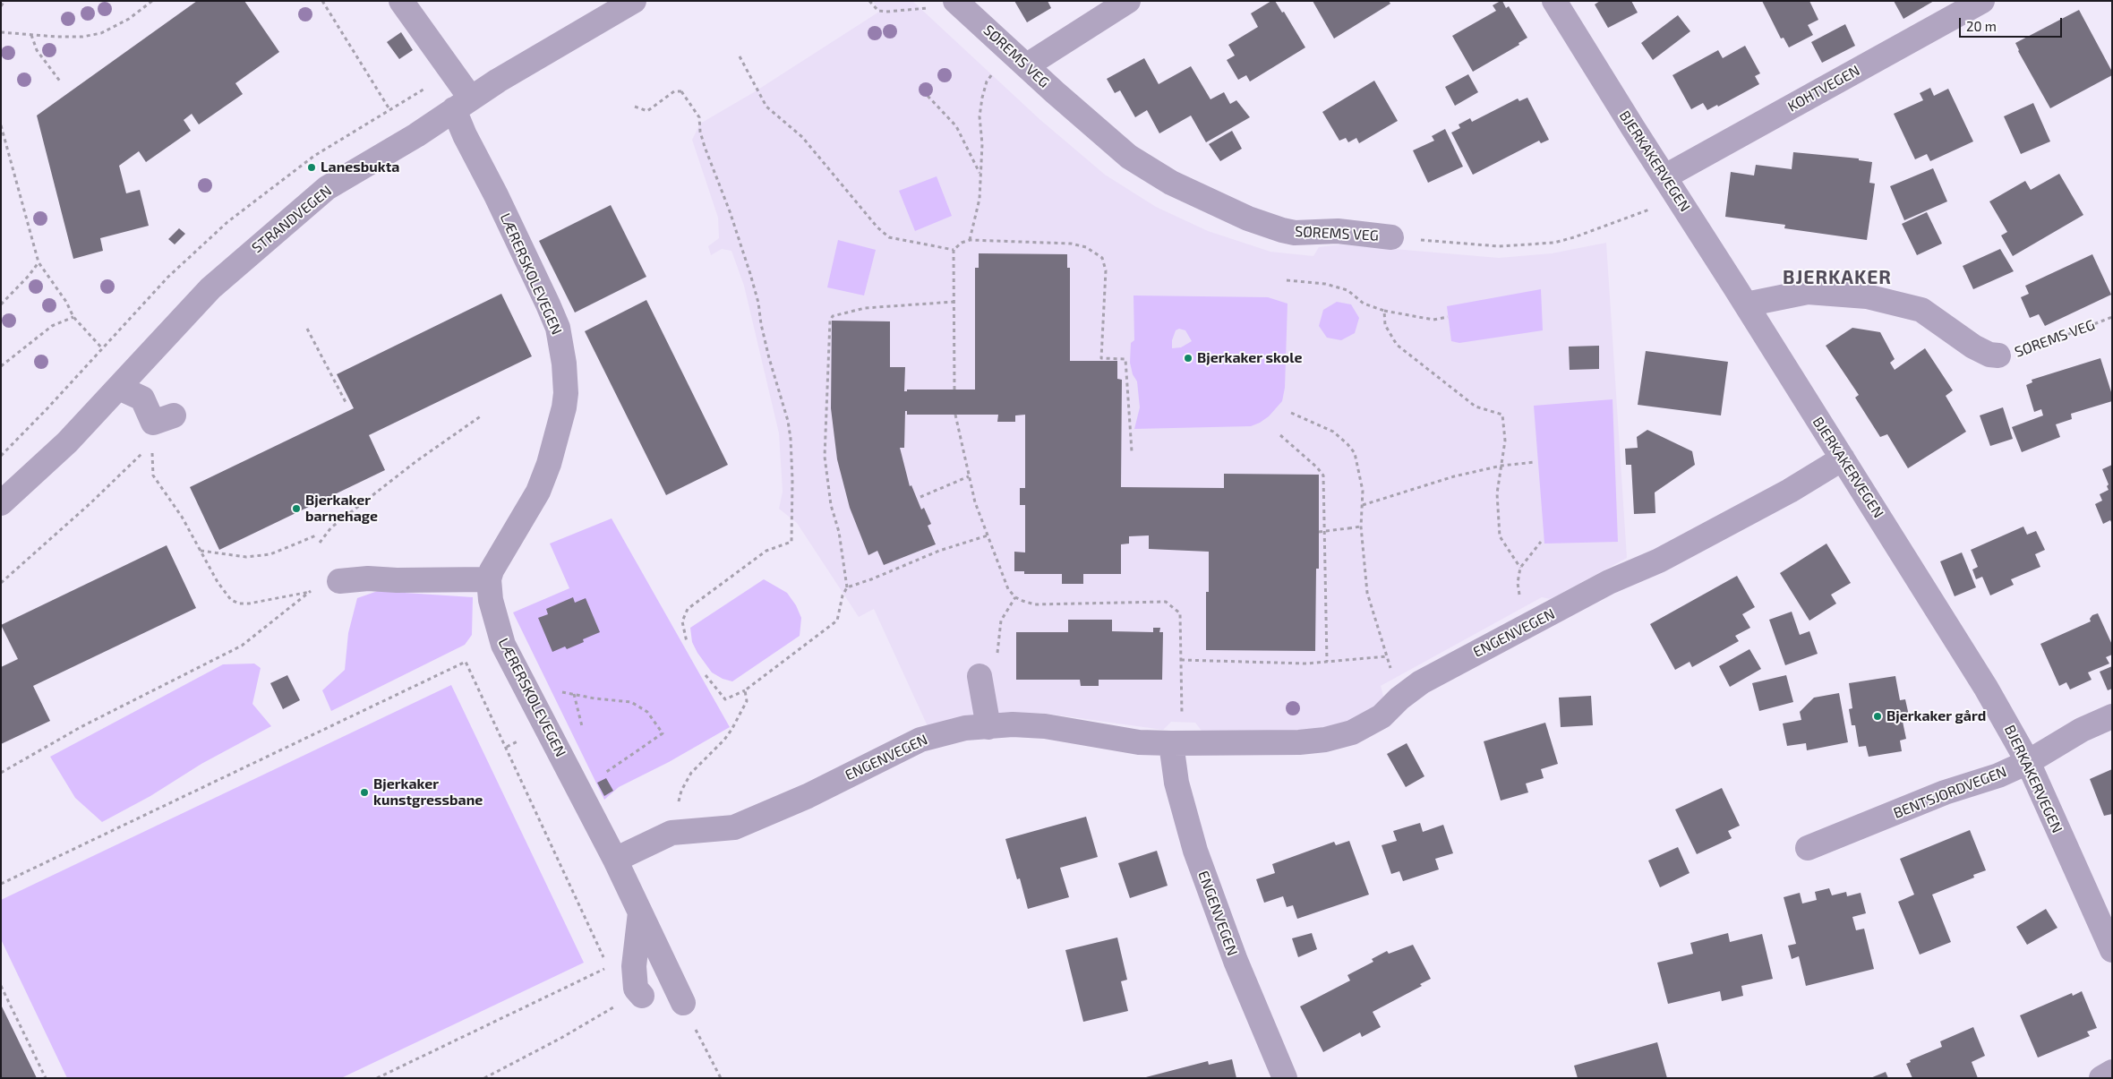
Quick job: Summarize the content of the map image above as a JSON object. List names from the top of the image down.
{
  "streets": {
    "street": [
      "SØREMS VEG",
      "KOHTVEGEN",
      "BJERKAKERVEGEN",
      "STRANDVEGEN",
      "LÆRERSKOLEVEGEN",
      "ENGENVEGEN",
      "BENTSJORDVEGEN"
    ]
  },
  "crossings": [
    ["SØREMS VEG", "BJERKAKERVEGEN"],
    ["KOHTVEGEN", "BJERKAKERVEGEN"],
    ["BJERKAKERVEGEN", "ENGENVEGEN"],
    ["BJERKAKERVEGEN", "BENTSJORDVEGEN"],
    ["STRANDVEGEN", "LÆRERSKOLEVEGEN"],
    ["LÆRERSKOLEVEGEN", "ENGENVEGEN"]
  ],
  "districts": ["BJERKAKER"],
  "places": [
    "Lanesbukta",
    "Bjerkaker skole",
    "Bjerkaker barnehage",
    "Bjerkaker gård",
    "Bjerkaker kunstgressbane"
  ],
  "scale_bar": "20 m"
}
